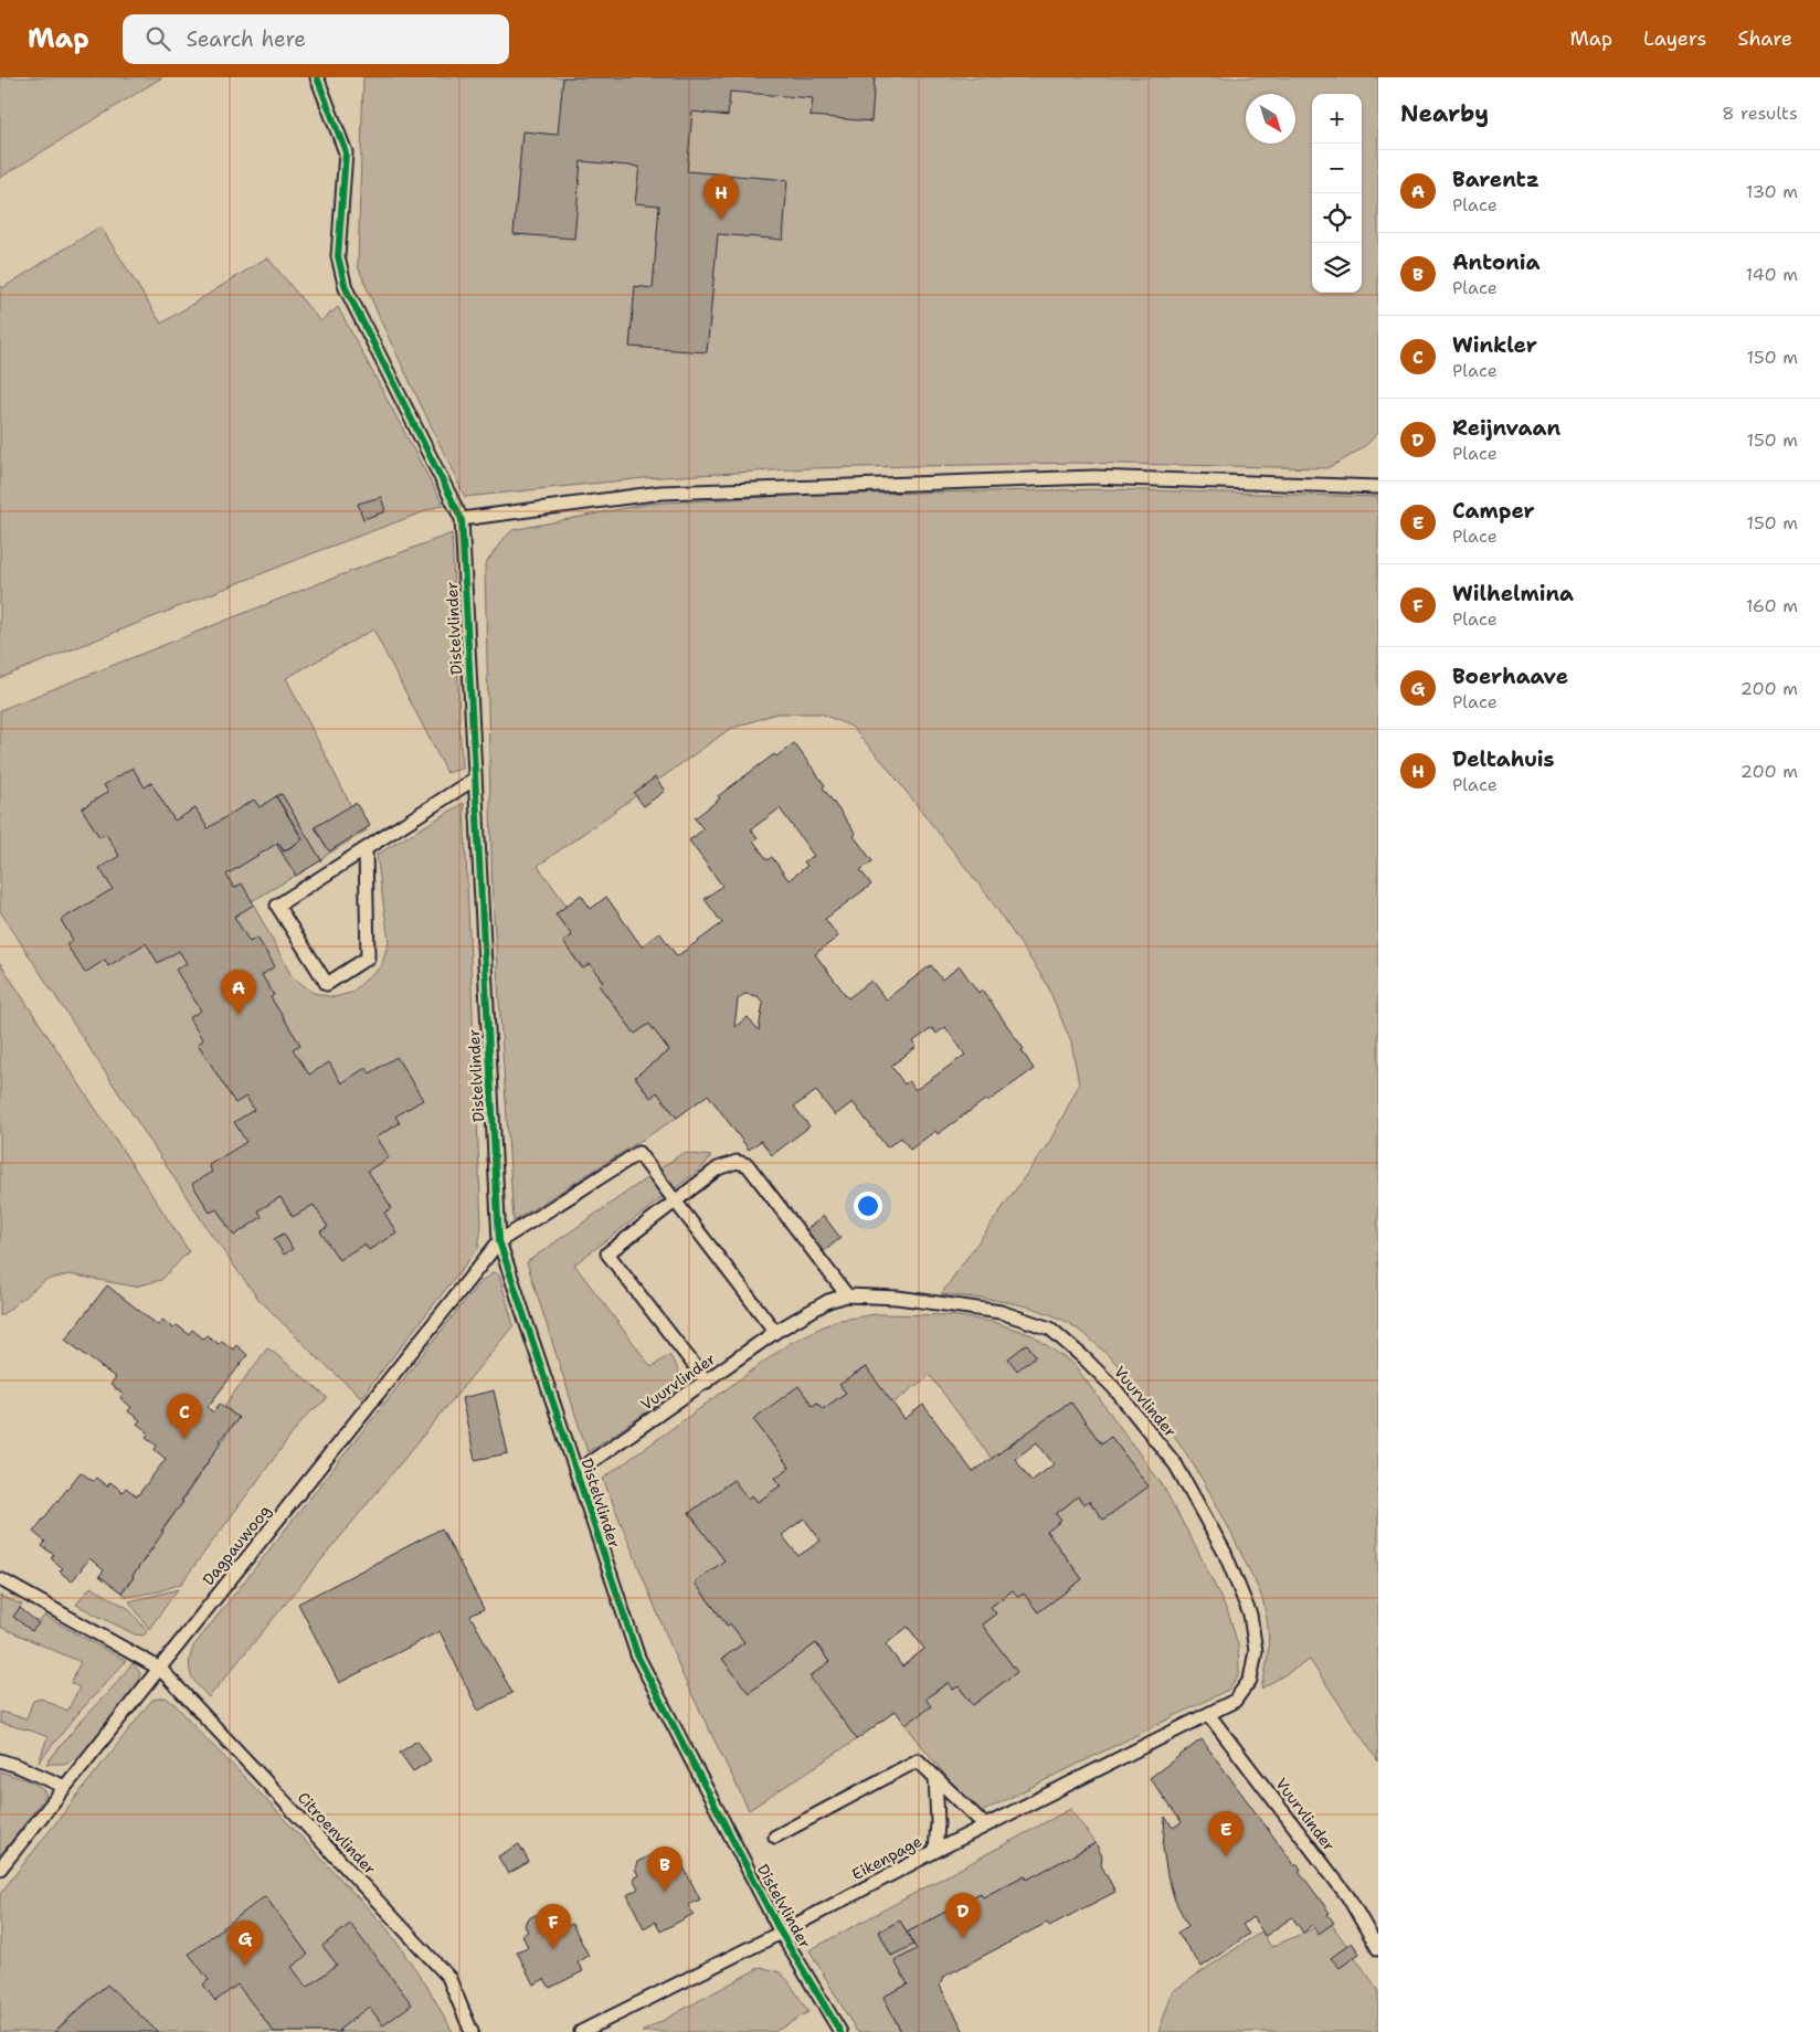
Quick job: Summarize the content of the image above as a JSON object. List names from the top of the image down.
{
  "streets": {
    "lane": [
      "Distelvlinder",
      "Vuurvlinder",
      "Dagpauwoog",
      "Citroenvlinder",
      "Eikenpage"
    ]
  },
  "crossings": [
    ["Distelvlinder", "Vuurvlinder"],
    ["Distelvlinder", "Dagpauwoog"],
    ["Distelvlinder", "Eikenpage"],
    ["Vuurvlinder", "Eikenpage"],
    ["Dagpauwoog", "Citroenvlinder"]
  ],
  "north": "bottom right",
  "page": {
    "header": "Map",
    "search": "Search here",
    "nav": ["Map", "Layers", "Share"],
    "heading": ["Nearby", "8 results"],
    "map_buttons": ["+", "−"],
    "list": [
      {
        "mark": "A",
        "name": "Barentz",
        "note": "Place",
        "value": "130 m"
      },
      {
        "mark": "B",
        "name": "Antonia",
        "note": "Place",
        "value": "140 m"
      },
      {
        "mark": "C",
        "name": "Winkler",
        "note": "Place",
        "value": "150 m"
      },
      {
        "mark": "D",
        "name": "Reijnvaan",
        "note": "Place",
        "value": "150 m"
      },
      {
        "mark": "E",
        "name": "Camper",
        "note": "Place",
        "value": "150 m"
      },
      {
        "mark": "F",
        "name": "Wilhelmina",
        "note": "Place",
        "value": "160 m"
      },
      {
        "mark": "G",
        "name": "Boerhaave",
        "note": "Place",
        "value": "200 m"
      },
      {
        "mark": "H",
        "name": "Deltahuis",
        "note": "Place",
        "value": "200 m"
      }
    ],
    "pins": [
      "H",
      "A",
      "C",
      "E",
      "B",
      "D",
      "F",
      "G"
    ]
  }
}
